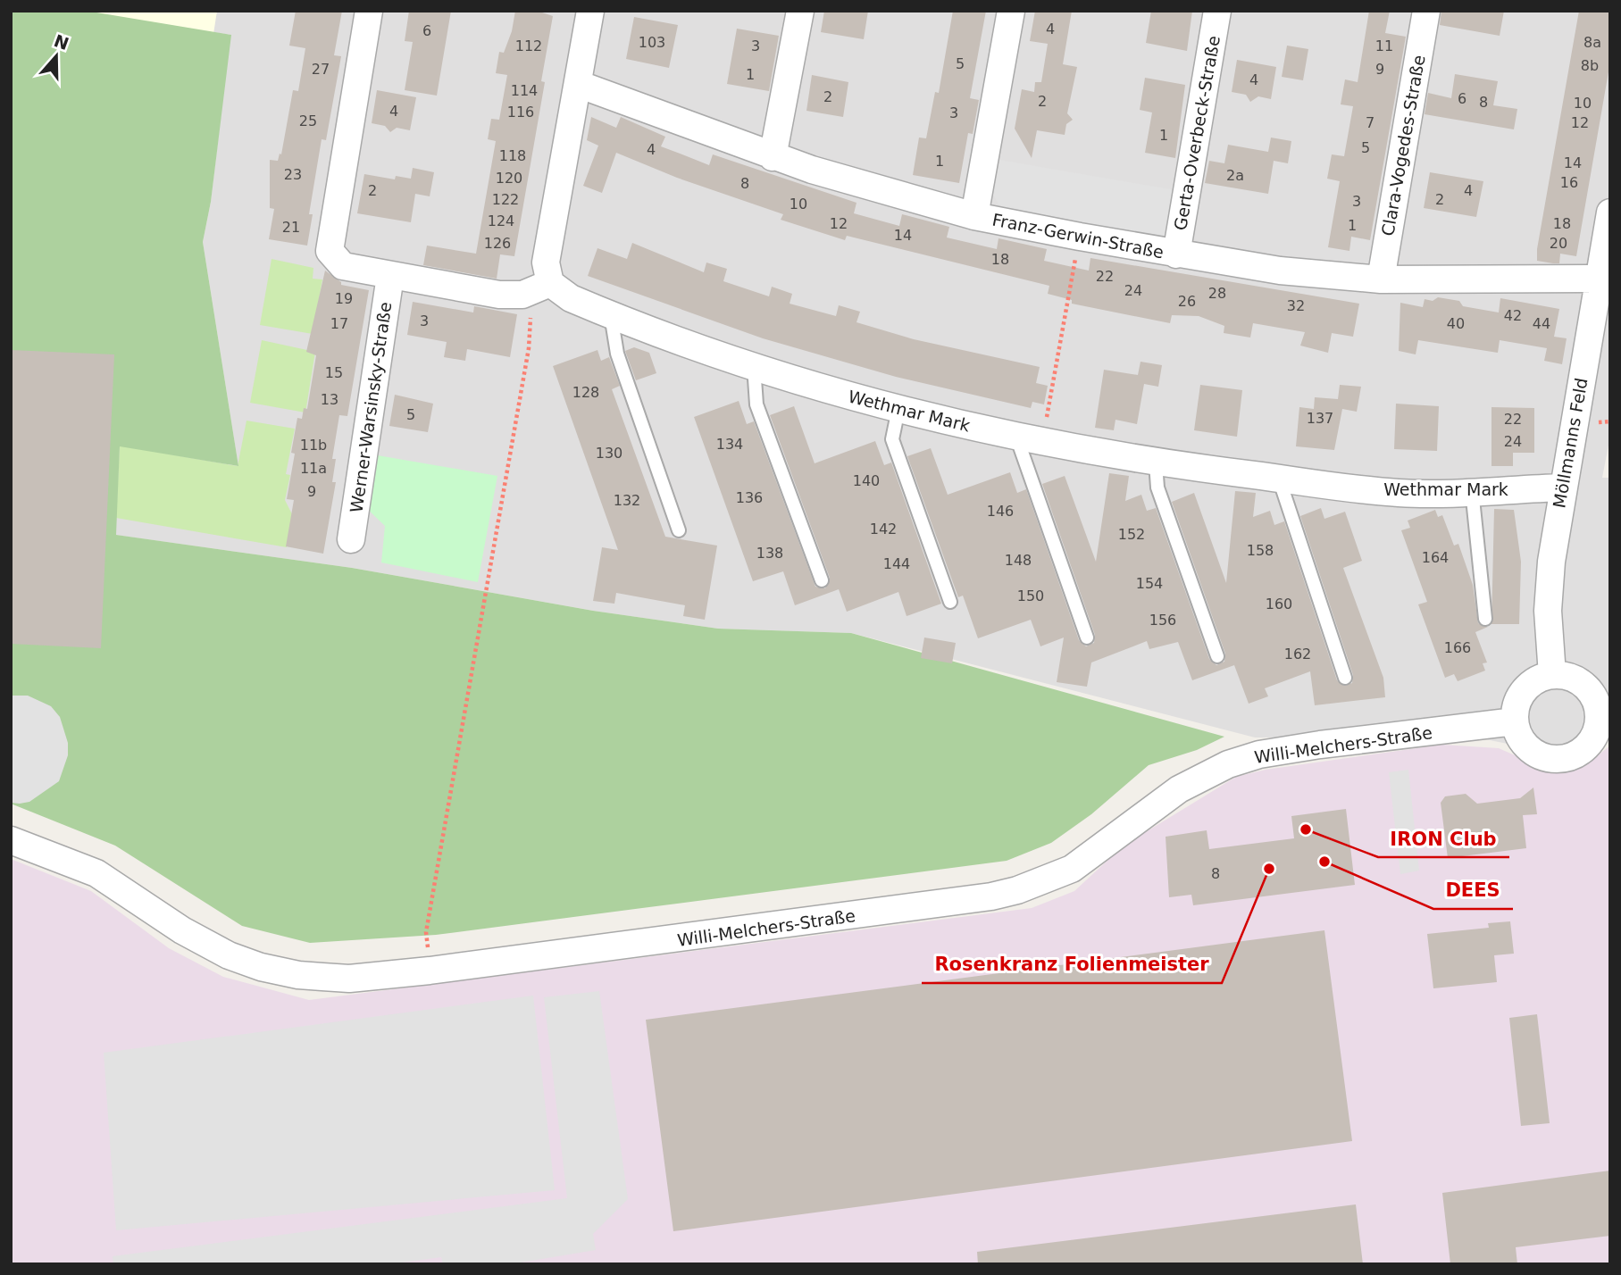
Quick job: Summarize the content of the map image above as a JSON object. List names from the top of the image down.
{
  "streets": {
    "street": [
      "Gerta-Overbeck-Straße",
      "Clara-Vogedes-Straße",
      "Franz-Gerwin-Straße",
      "Werner-Warsinsky-Straße",
      "Wethmar Mark",
      "Möllmanns Feld",
      "Willi-Melchers-Straße"
    ]
  },
  "crossings": [
    ["Gerta-Overbeck-Straße", "Franz-Gerwin-Straße"],
    ["Clara-Vogedes-Straße", "Franz-Gerwin-Straße"],
    ["Franz-Gerwin-Straße", "Möllmanns Feld"],
    ["Wethmar Mark", "Möllmanns Feld"],
    ["Möllmanns Feld", "Willi-Melchers-Straße"]
  ],
  "places": ["IRON Club", "DEES", "Rosenkranz Folienmeister"],
  "house_numbers": [
    "4",
    "6",
    "103",
    "8a",
    "112",
    "3",
    "11",
    "5",
    "8b",
    "27",
    "9",
    "1",
    "4",
    "114",
    "2",
    "6",
    "2",
    "8",
    "10",
    "4",
    "116",
    "3",
    "25",
    "7",
    "12",
    "1",
    "5",
    "4",
    "118",
    "1",
    "14",
    "23",
    "2a",
    "120",
    "16",
    "8",
    "2",
    "4",
    "122",
    "2",
    "3",
    "10",
    "124",
    "12",
    "18",
    "1",
    "21",
    "14",
    "126",
    "20",
    "18",
    "22",
    "24",
    "28",
    "19",
    "26",
    "32",
    "42",
    "3",
    "17",
    "40",
    "44",
    "15",
    "128",
    "13",
    "5",
    "137",
    "22",
    "24",
    "134",
    "11b",
    "130",
    "11a",
    "140",
    "9",
    "136",
    "132",
    "146",
    "142",
    "152",
    "158",
    "138",
    "164",
    "148",
    "144",
    "154",
    "150",
    "160",
    "156",
    "166",
    "162",
    "8"
  ],
  "north": "top"
}
